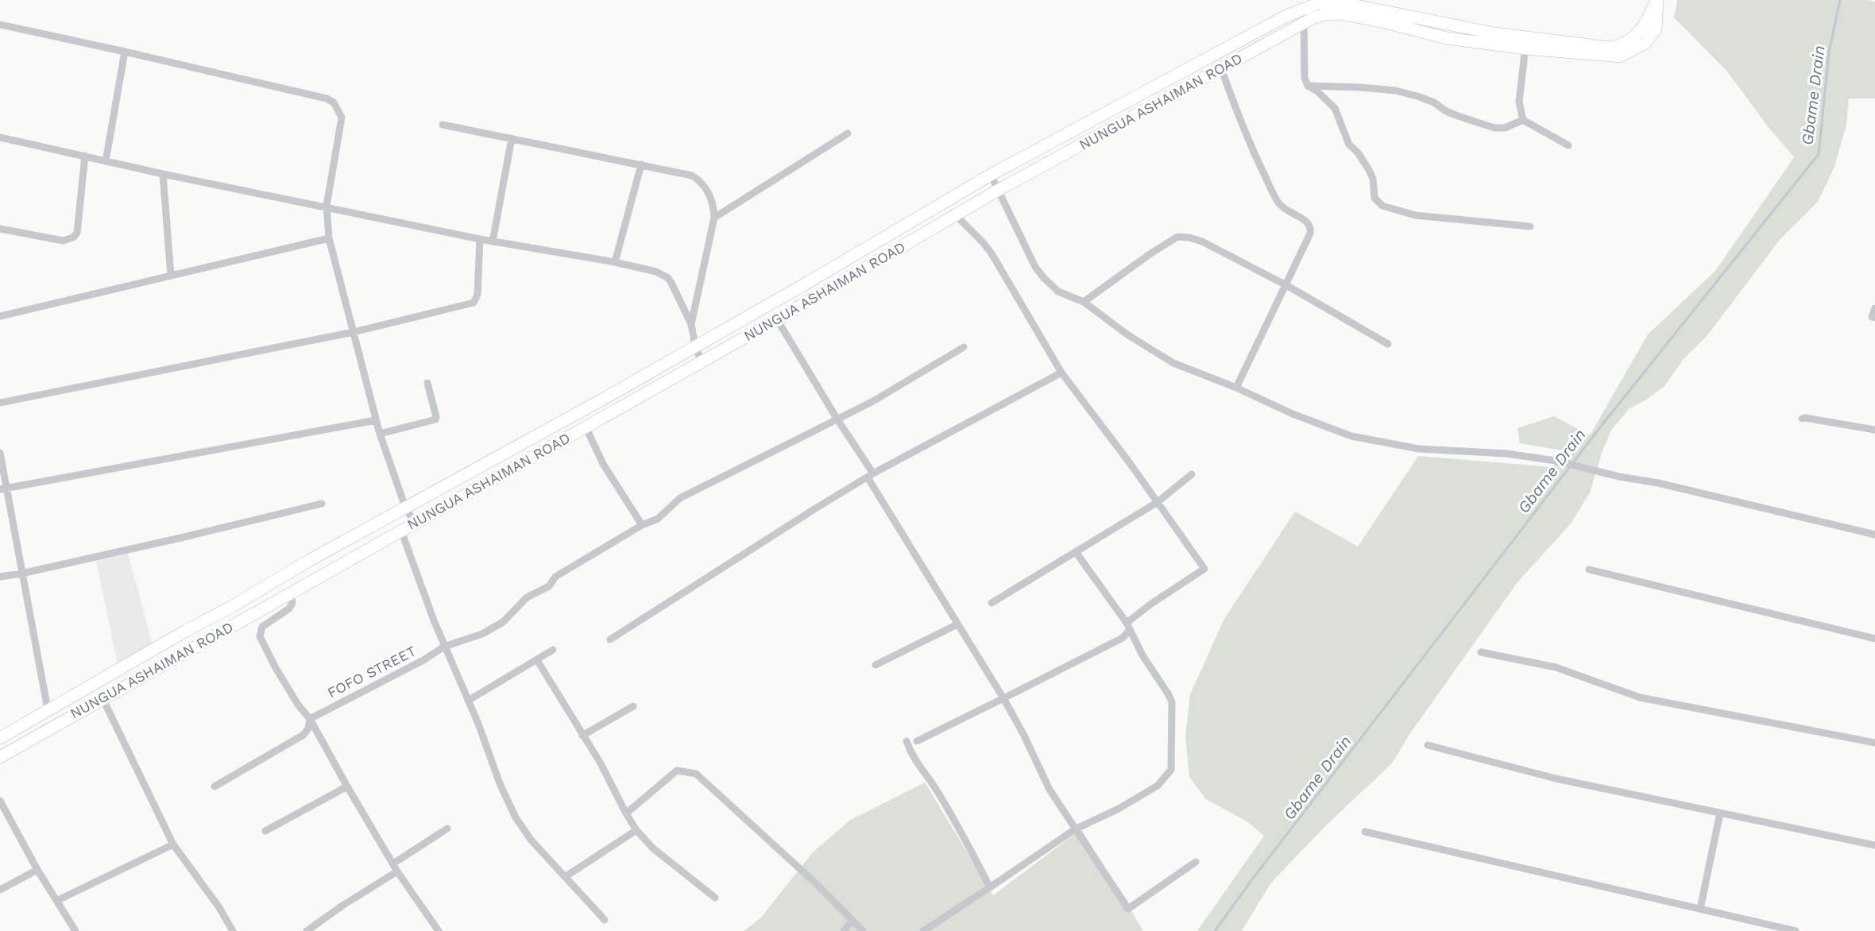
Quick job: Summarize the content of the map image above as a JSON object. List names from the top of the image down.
{
  "streets": {
    "main road": ["NUNGUA ASHAIMAN ROAD"],
    "street": ["FOFO STREET"]
  },
  "water": ["Gbame Drain"]
}
